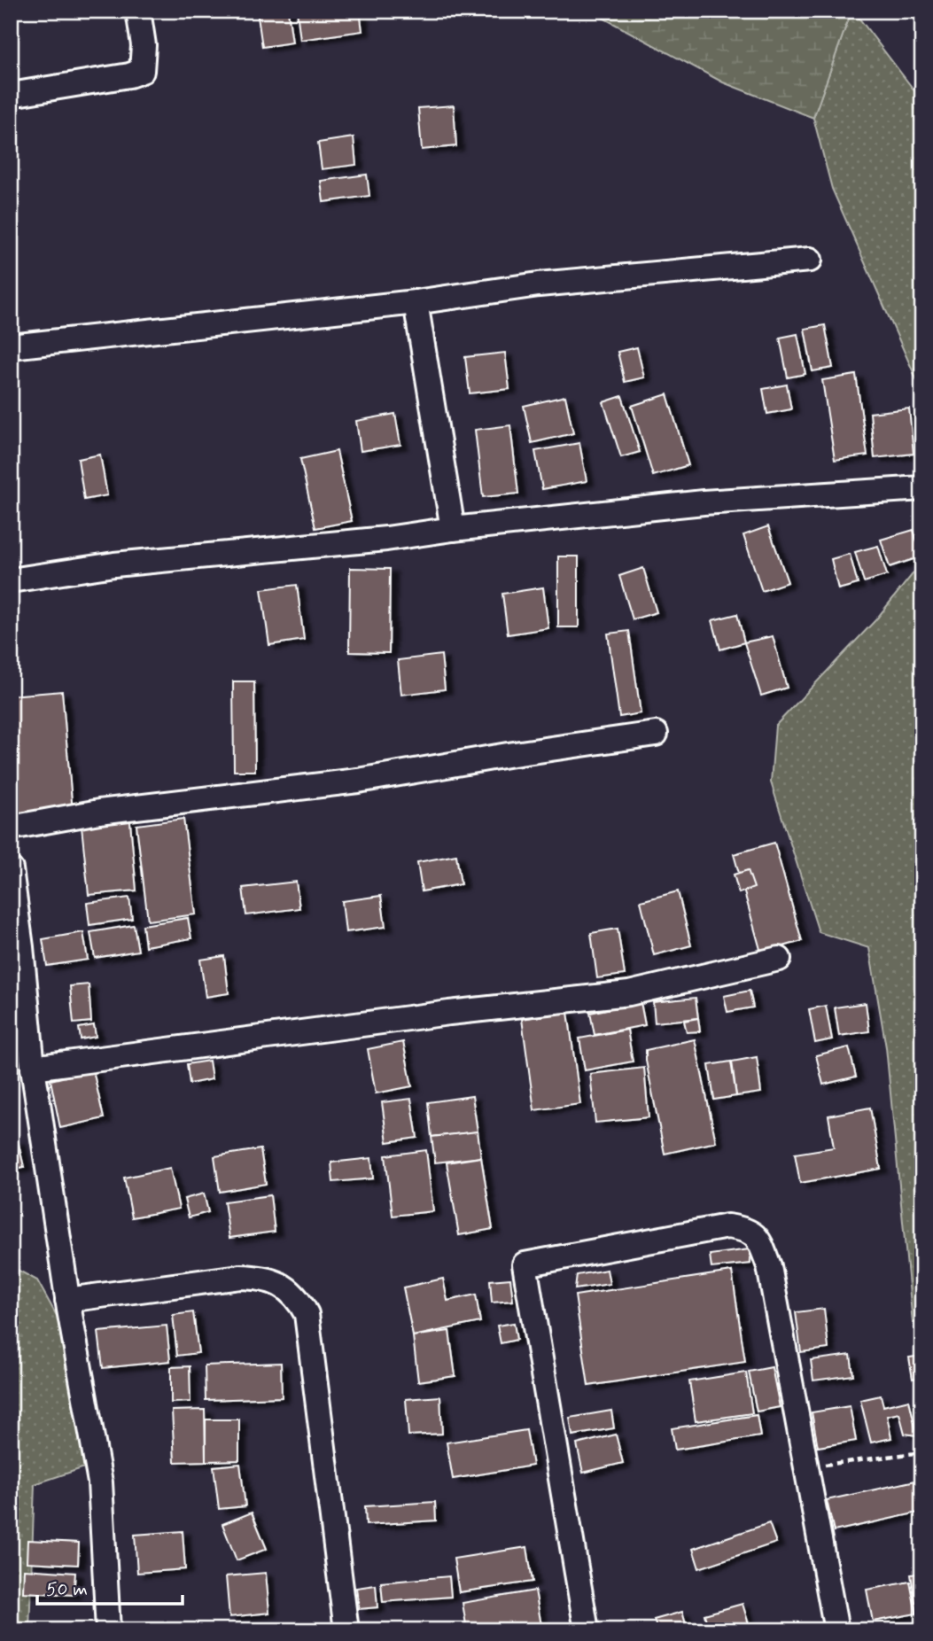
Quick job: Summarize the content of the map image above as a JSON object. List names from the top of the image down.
{
  "scale_bar": "50 m"
}
